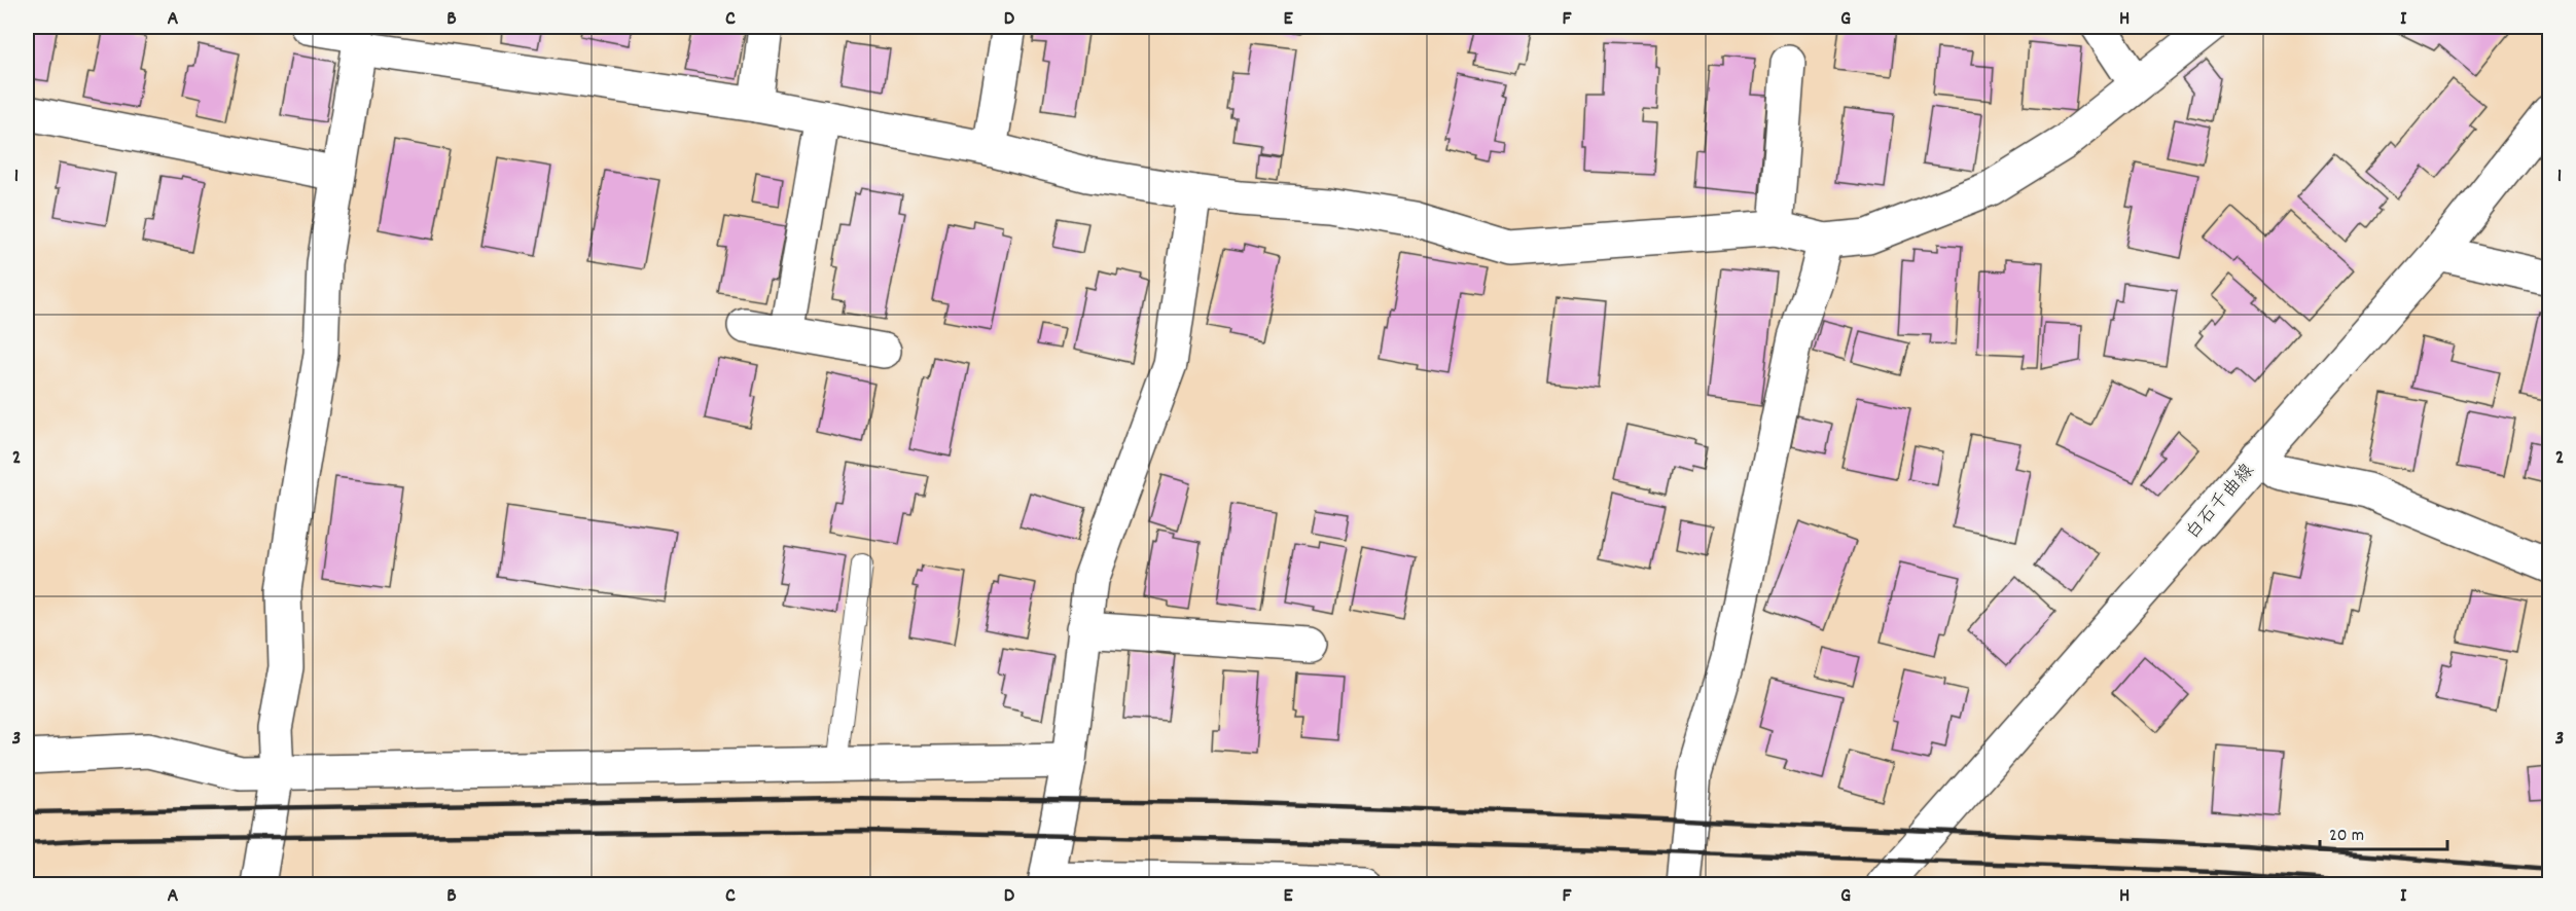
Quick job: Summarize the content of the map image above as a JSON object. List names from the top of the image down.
{
  "streets": {
    "street": ["白石千曲線"]
  },
  "scale_bar": "20 m",
  "grid": {
    "columns": [
      "A",
      "B",
      "C",
      "D",
      "E",
      "F",
      "G",
      "H",
      "I"
    ],
    "rows": ["1", "2", "3"]
  }
}
